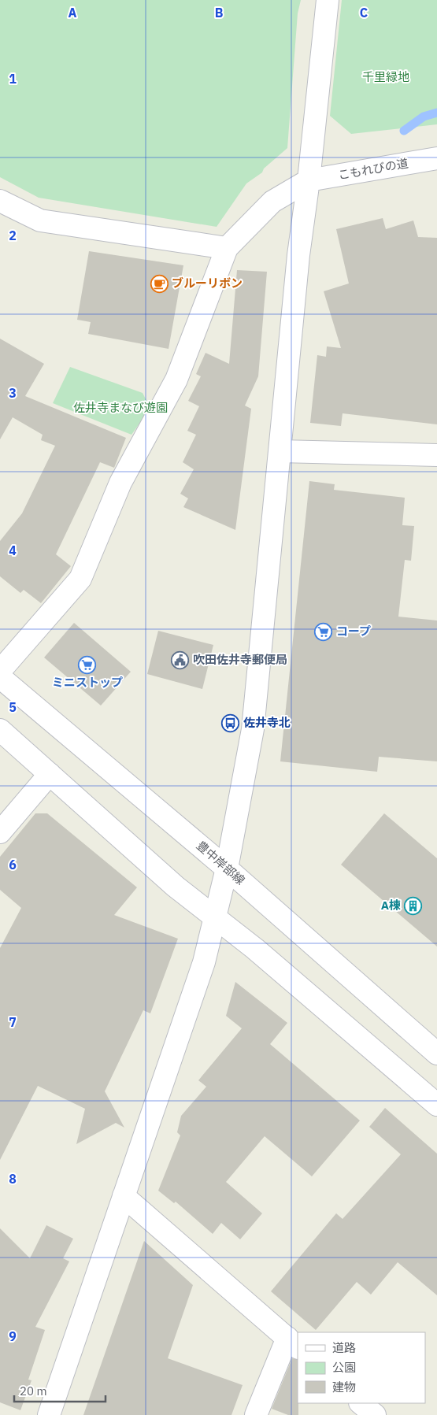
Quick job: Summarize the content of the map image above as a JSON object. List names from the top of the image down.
{
  "streets": {
    "street": ["こもれびの道", "豊中岸部線"]
  },
  "parks": ["千里緑地", "佐井寺まなび遊園"],
  "places": {
    "cafe": ["ブルーリボン"],
    "supermarket": ["コープ", "ミニストップ"],
    "public building": ["吹田佐井寺郵便局"],
    "bus stop": ["佐井寺北"],
    "building": ["A棟"]
  },
  "legend": ["道路", "公園", "建物"],
  "scale_bar": "20 m",
  "grid": {
    "columns": ["A", "B", "C"],
    "rows": [
      "1",
      "2",
      "3",
      "4",
      "5",
      "6",
      "7",
      "8",
      "9"
    ]
  }
}
